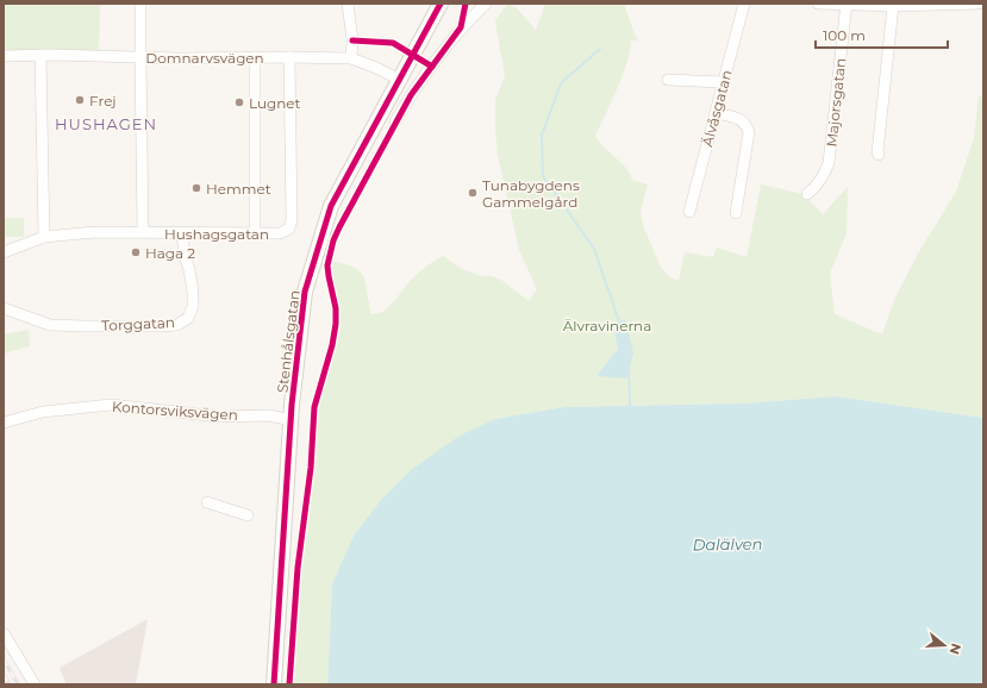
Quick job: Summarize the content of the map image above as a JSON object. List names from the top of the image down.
{
  "streets": {
    "street": [
      "Domnarvsvägen",
      "Majorsgatan",
      "Älvåsgatan",
      "Hushagsgatan",
      "Torggatan",
      "Stenhålsgatan",
      "Kontorsviksvägen"
    ]
  },
  "crossings": [
    ["Domnarvsvägen", "Hushagsgatan"],
    ["Domnarvsvägen", "Stenhålsgatan"],
    ["Hushagsgatan", "Torggatan"],
    ["Stenhålsgatan", "Kontorsviksvägen"]
  ],
  "districts": ["HUSHAGEN"],
  "water": ["Dalälven"],
  "parks": ["Älvravinerna"],
  "places": [
    "Frej",
    "Lugnet",
    "Hemmet",
    "Tunabygdens Gammelgård",
    "Haga 2"
  ],
  "scale_bar": "100 m",
  "north": "right"
}
